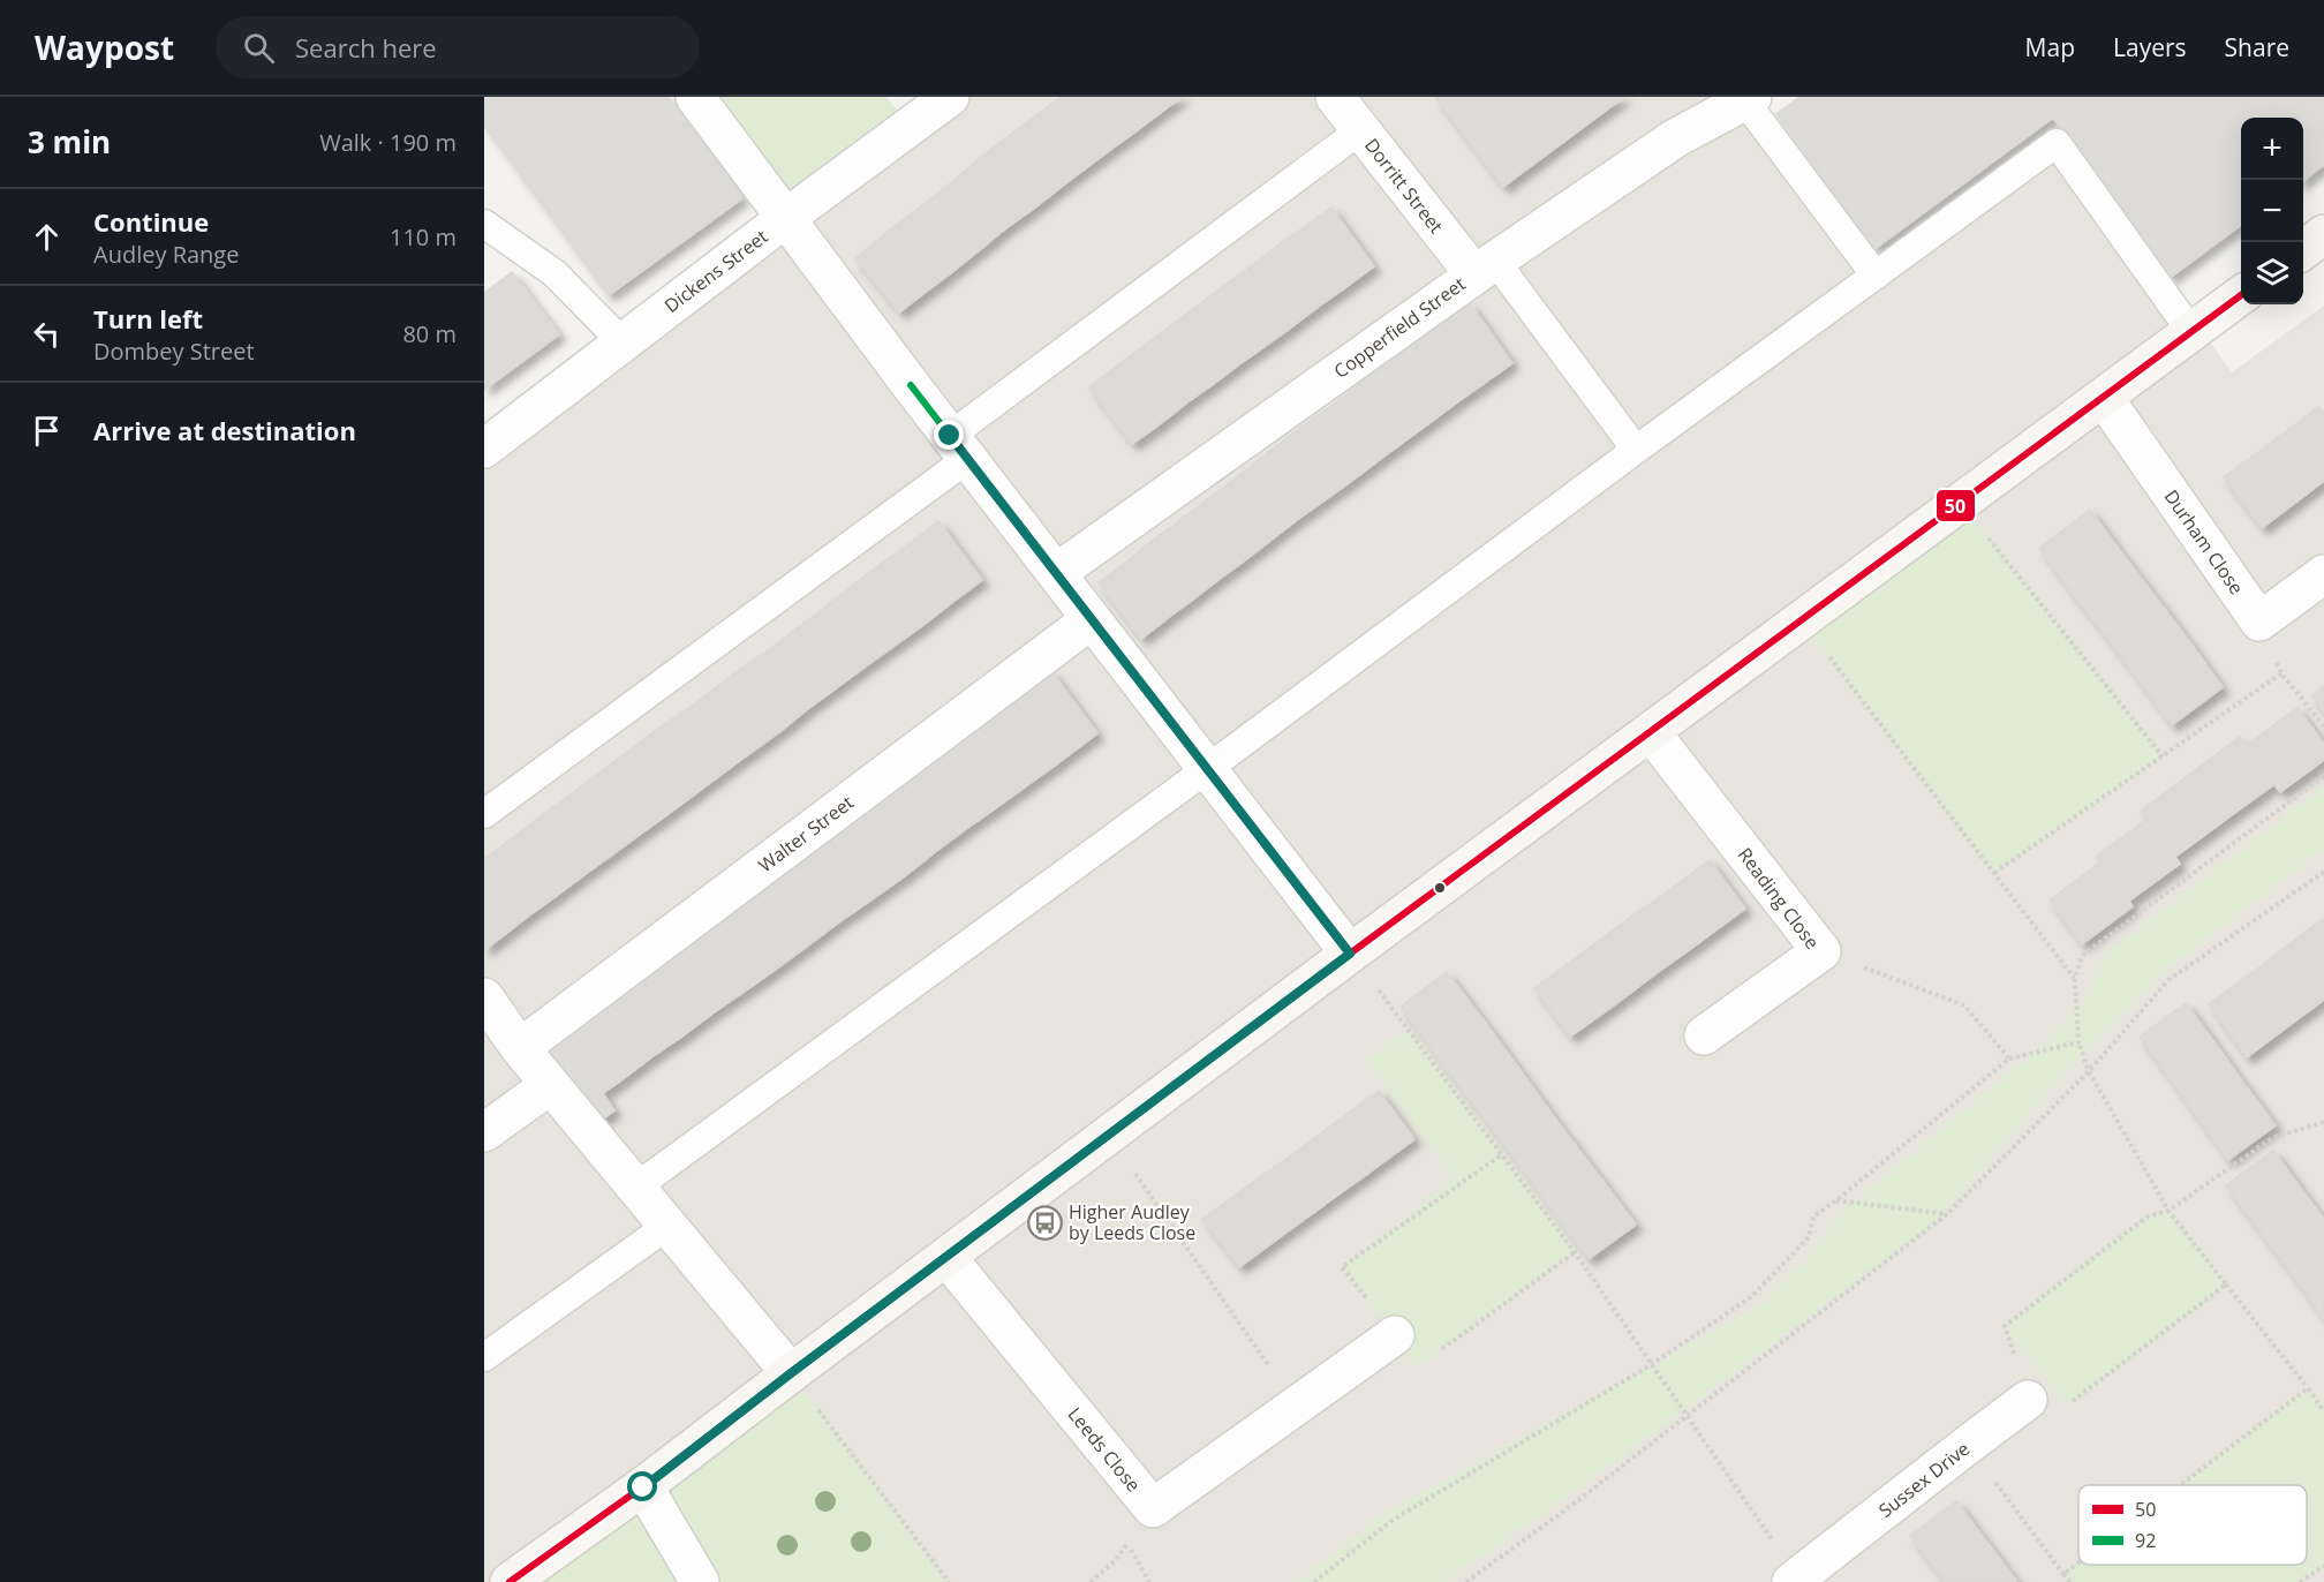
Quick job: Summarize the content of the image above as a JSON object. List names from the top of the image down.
{
  "streets": {
    "street": [
      "Dorritt Street",
      "Dickens Street",
      "Copperfield Street",
      "Durham Close",
      "Walter Street",
      "Reading Close",
      "Leeds Close",
      "Sussex Drive"
    ]
  },
  "crossings": [
    ["Dorritt Street", "Copperfield Street"]
  ],
  "places": {
    "bus stop": ["Higher Audley by Leeds Close"]
  },
  "lines": ["transit line 50", "transit line 92"],
  "legend": ["50", "92"],
  "page": {
    "header": "Waypost",
    "search": "Search here",
    "nav": ["Map", "Layers", "Share"],
    "heading": ["3 min", "Walk · 190 m"],
    "map_buttons": ["+", "−"],
    "list": [
      ["Continue", "Audley Range", "110 m"],
      ["Turn left", "Dombey Street", "80 m"],
      "Arrive at destination"
    ]
  }
}
